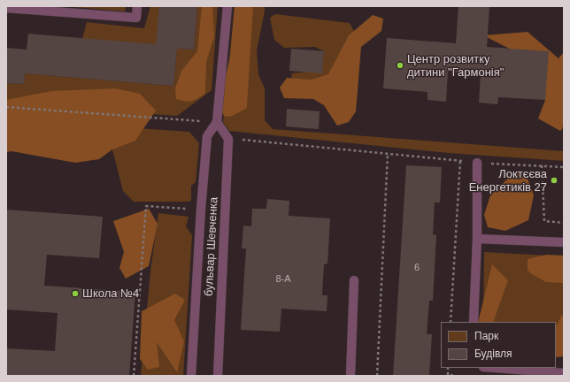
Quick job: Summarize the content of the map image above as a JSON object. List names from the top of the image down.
{
  "streets": {
    "street": ["бульвар Шевченка"]
  },
  "places": ["Центр розвитку дитини \"Гармонія\"", "Локтєєва Енергетиків 27", "Школа №4"],
  "house_numbers": ["6", "8-А"],
  "legend": ["Парк", "Будівля"]
}
